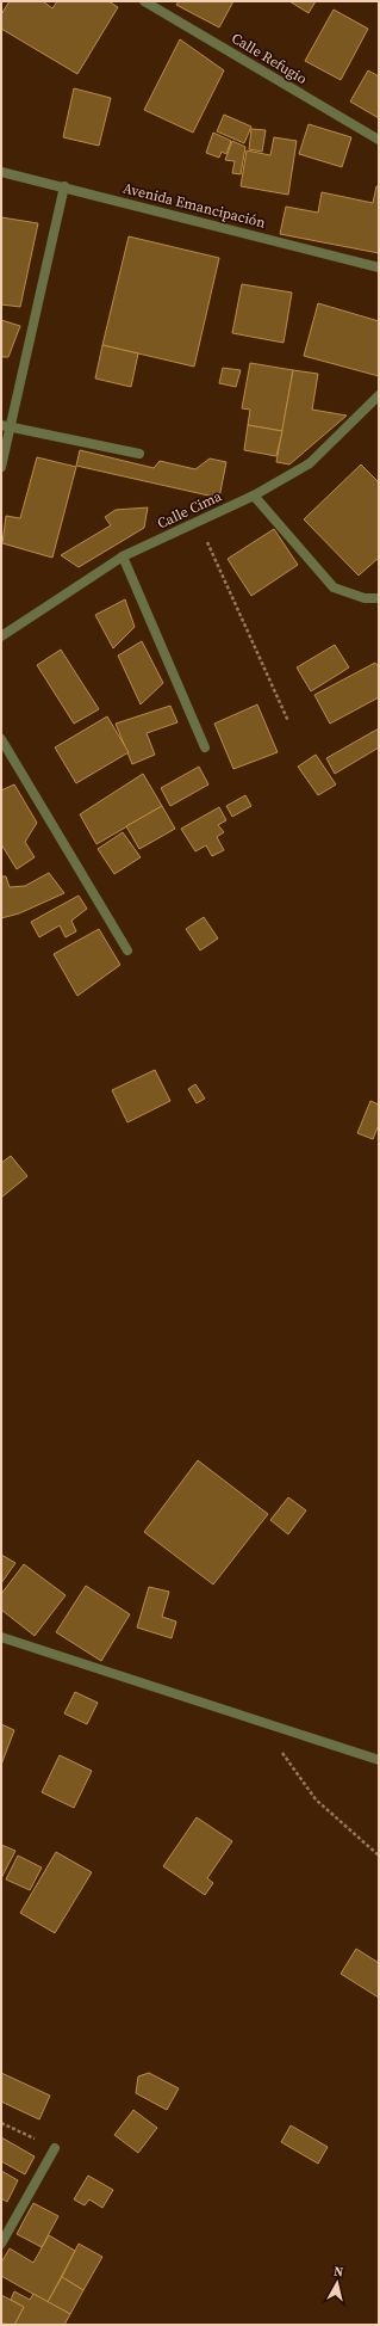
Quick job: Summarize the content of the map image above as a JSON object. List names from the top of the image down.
{
  "streets": {
    "street": ["Calle Refugio", "Avenida Emancipación", "Calle Cima"]
  },
  "north": "top"
}
